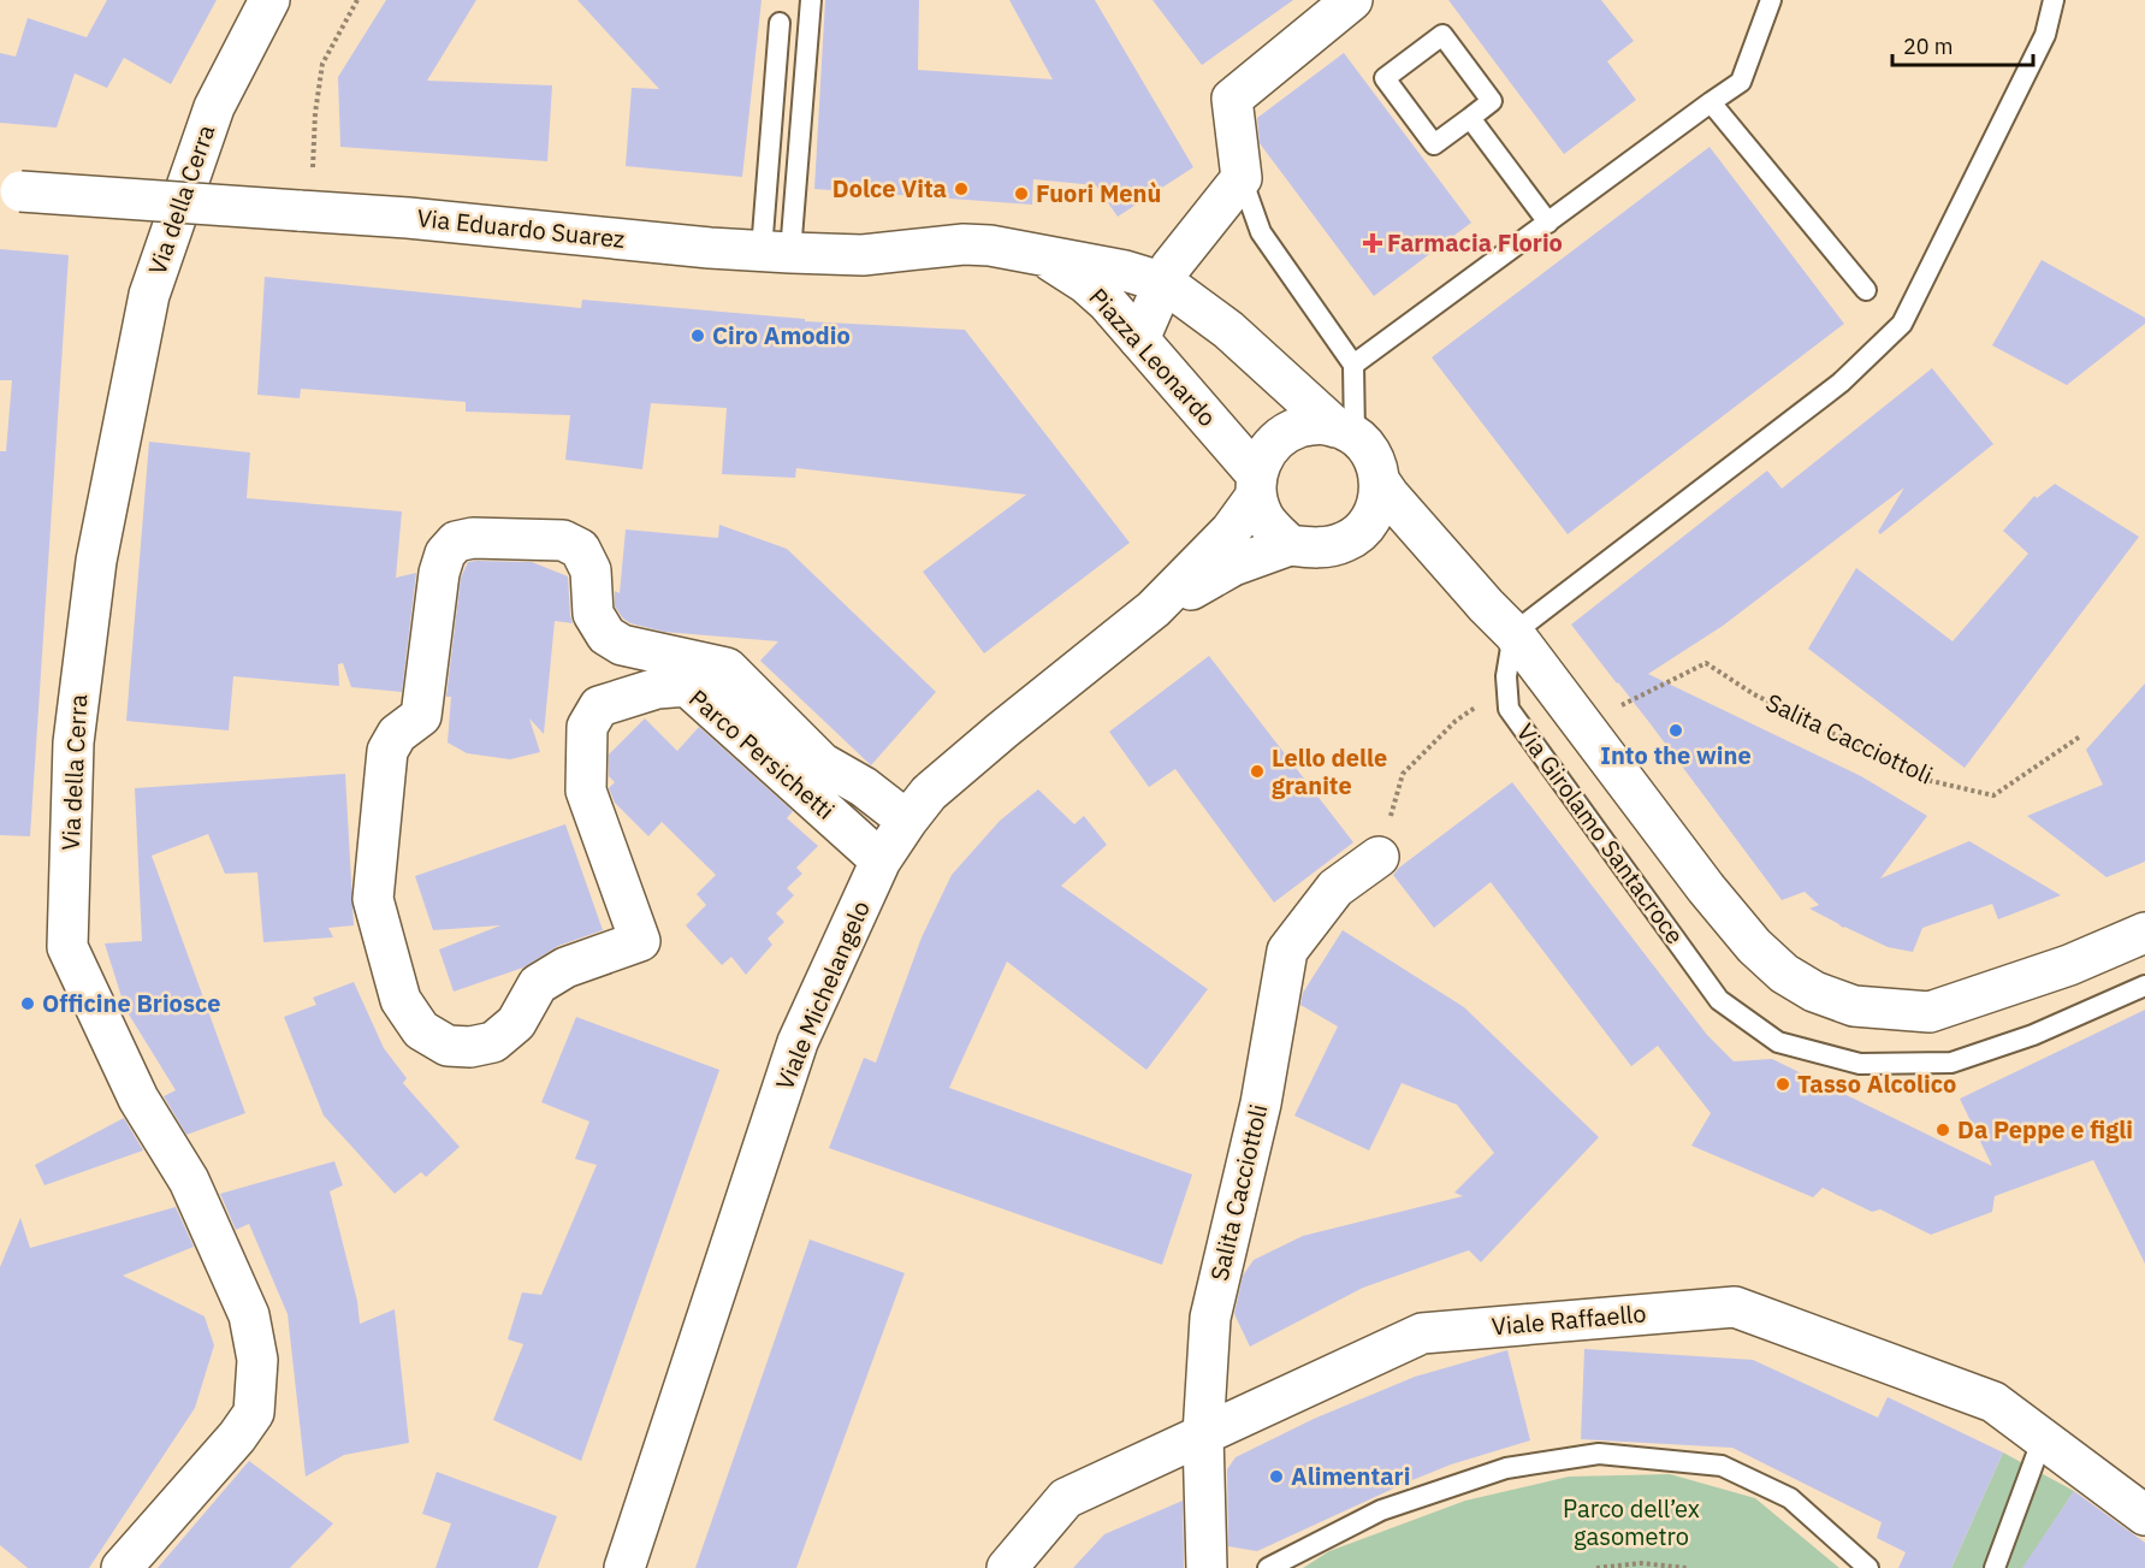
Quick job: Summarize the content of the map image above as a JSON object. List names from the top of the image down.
{
  "streets": {
    "street": [
      "Via della Cerra",
      "Via Eduardo Suarez",
      "Piazza Leonardo",
      "Salita Cacciottoli",
      "Parco Persichetti",
      "Viale Michelangelo",
      "Viale Raffaello"
    ],
    "lane": ["Via Girolamo Santacroce"]
  },
  "crossings": [
    ["Via Eduardo Suarez", "Piazza Leonardo"],
    ["Piazza Leonardo", "Via Girolamo Santacroce"],
    ["Piazza Leonardo", "Viale Michelangelo"],
    ["Salita Cacciottoli", "Viale Raffaello"],
    ["Parco Persichetti", "Viale Michelangelo"]
  ],
  "parks": ["Parco dell’ex gasometro"],
  "places": {
    "other": [
      "Dolce Vita",
      "Fuori Menù",
      "Ciro Amodio",
      "Into the wine",
      "Lello delle granite",
      "Officine Briosce",
      "Tasso Alcolico",
      "Da Peppe e figli",
      "Alimentari"
    ],
    "health": ["Farmacia Florio"]
  },
  "scale_bar": "20 m"
}
